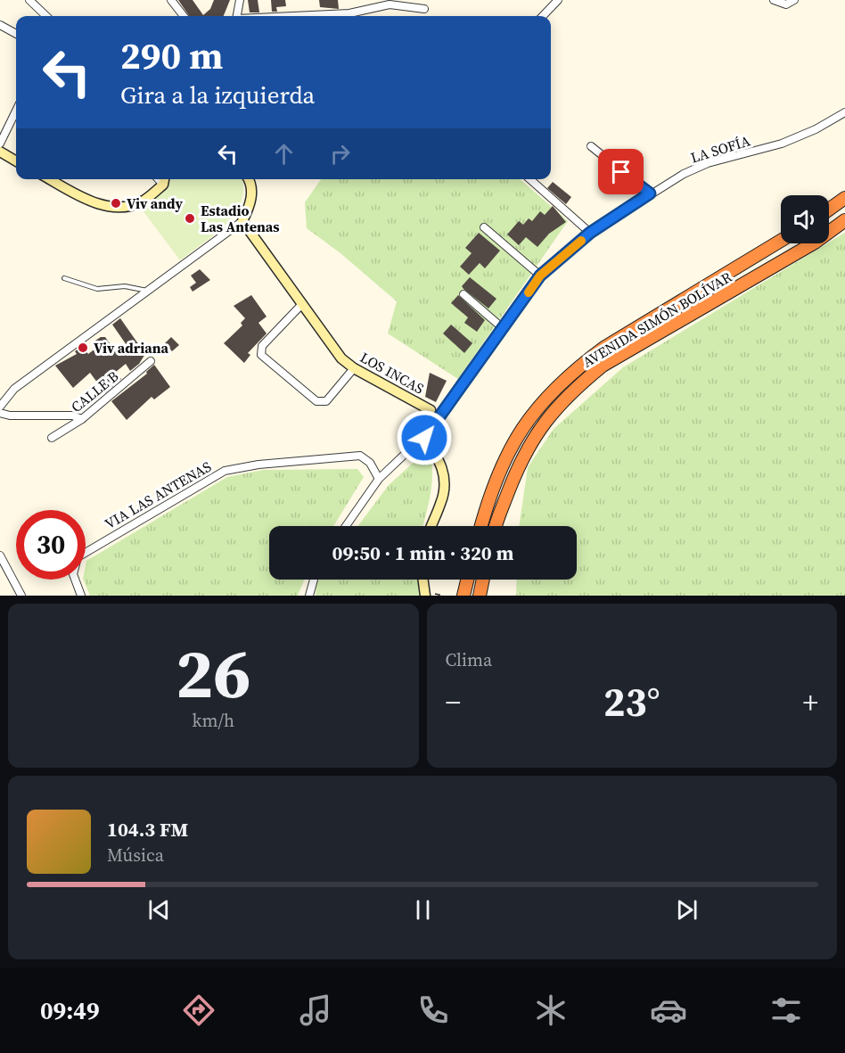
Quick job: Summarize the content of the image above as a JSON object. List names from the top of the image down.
{
  "streets": {
    "highway": ["AVENIDA SIMÓN BOLÍVAR"],
    "street": [
      "LA SOFÍA",
      "LOS INCAS",
      "CALLE B",
      "VIA LAS ANTENAS"
    ]
  },
  "crossings": [
    ["LA SOFÍA", "LOS INCAS"],
    ["LA SOFÍA", "VIA LAS ANTENAS"]
  ],
  "places": ["Viv andy", "Estadio Las Antenas", "Viv adriana"],
  "page": {
    "turn": ["290 m", "Gira a la izquierda"],
    "limit": "30",
    "trip": "09:50 · 1 min · 320 m",
    "tile": [
      ["26", "km/h"],
      "Clima"
    ],
    "heat": ["−", "23°", "+"],
    "song": ["104.3 FM", "Música"],
    "tabs": "09:49"
  }
}
